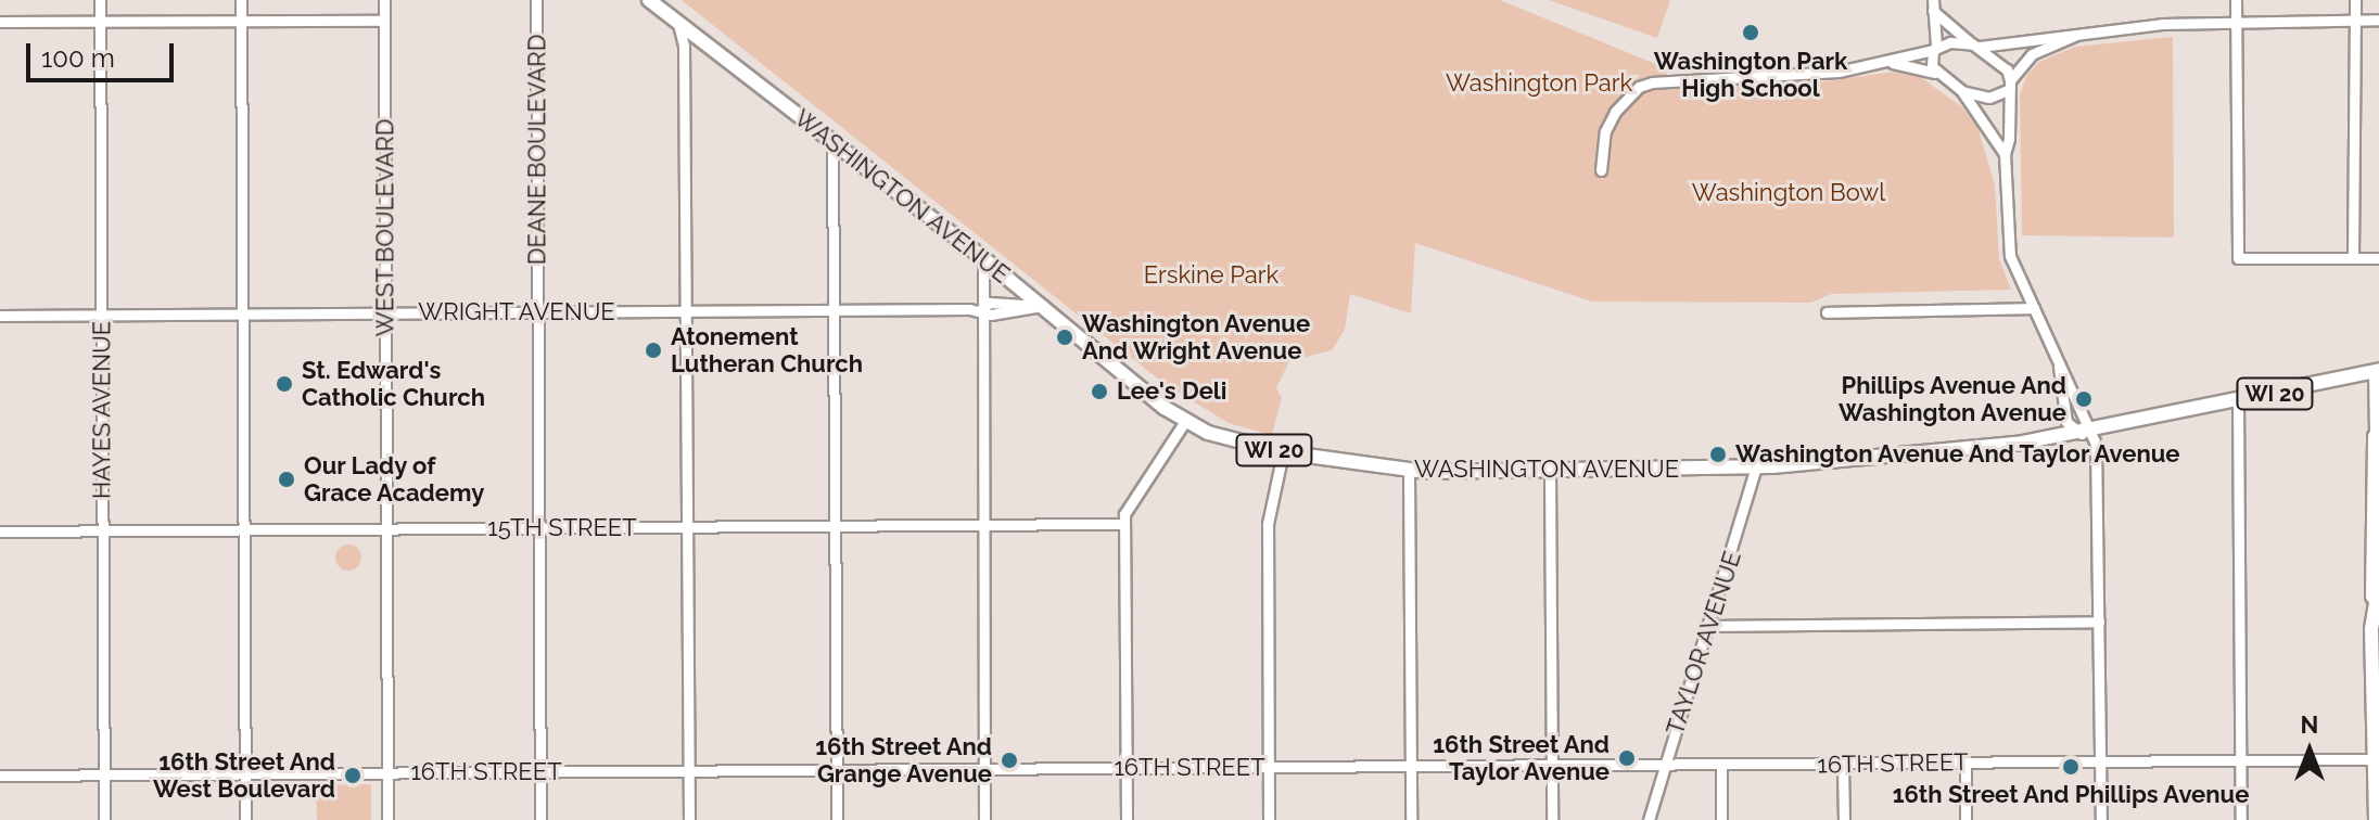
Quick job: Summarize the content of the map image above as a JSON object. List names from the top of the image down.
{
  "streets": {
    "main road": ["WASHINGTON AVENUE", "WI 20"],
    "street": [
      "DEANE BOULEVARD",
      "WEST BOULEVARD",
      "WRIGHT AVENUE",
      "HAYES AVENUE",
      "15TH STREET",
      "TAYLOR AVENUE",
      "16TH STREET"
    ]
  },
  "crossings": [
    ["DEANE BOULEVARD", "WRIGHT AVENUE"],
    ["DEANE BOULEVARD", "15TH STREET"],
    ["DEANE BOULEVARD", "16TH STREET"],
    ["WASHINGTON AVENUE", "WRIGHT AVENUE"],
    ["WASHINGTON AVENUE", "TAYLOR AVENUE"],
    ["WEST BOULEVARD", "WRIGHT AVENUE"],
    ["WEST BOULEVARD", "15TH STREET"],
    ["WEST BOULEVARD", "16TH STREET"],
    ["WRIGHT AVENUE", "HAYES AVENUE"],
    ["HAYES AVENUE", "15TH STREET"],
    ["HAYES AVENUE", "16TH STREET"],
    ["TAYLOR AVENUE", "16TH STREET"]
  ],
  "parks": ["Washington Park", "Washington Bowl", "Erskine Park"],
  "places": [
    "Washington Park High School",
    "Washington Avenue And Wright Avenue",
    "Atonement Lutheran Church",
    "St. Edward's Catholic Church",
    "Lee's Deli",
    "Phillips Avenue And Washington Avenue",
    "Washington Avenue And Taylor Avenue",
    "Our Lady of Grace Academy",
    "16th Street And Taylor Avenue",
    "16th Street And Grange Avenue",
    "16th Street And Phillips Avenue",
    "16th Street And West Boulevard"
  ],
  "scale_bar": "100 m",
  "north": "top"
}
